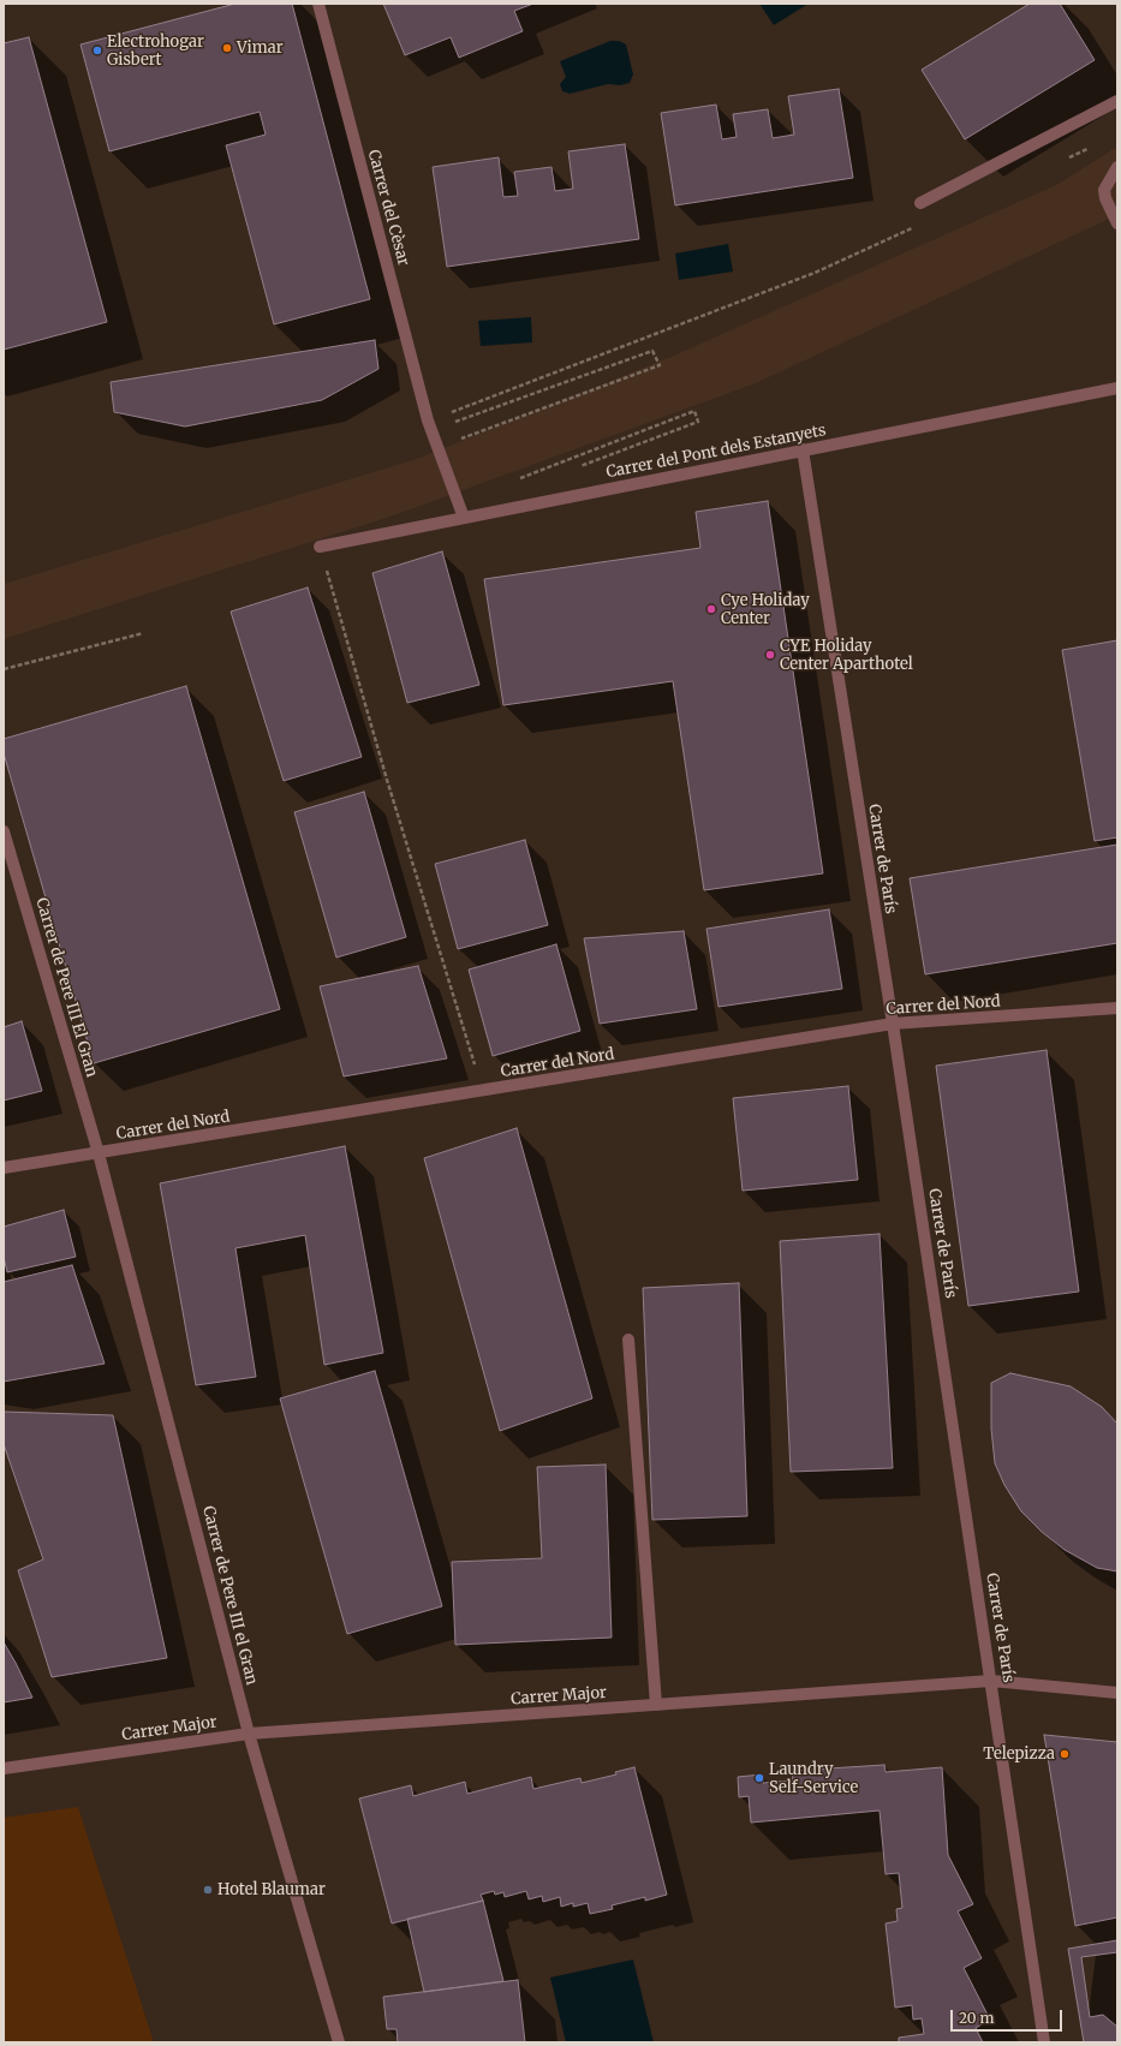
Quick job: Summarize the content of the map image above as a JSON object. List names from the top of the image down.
{
  "streets": {
    "street": [
      "Carrer del Cèsar",
      "Carrer del Pont dels Estanyets",
      "Carrer de París",
      "Carrer de Pere III El Gran",
      "Carrer del Nord",
      "Carrer de Pere III el Gran",
      "Carrer Major"
    ]
  },
  "crossings": [
    ["Carrer del Cèsar", "Carrer del Pont dels Estanyets"],
    ["Carrer del Pont dels Estanyets", "Carrer de París"],
    ["Carrer de París", "Carrer del Nord"],
    ["Carrer de París", "Carrer Major"],
    ["Carrer de Pere III El Gran", "Carrer del Nord"],
    ["Carrer de Pere III El Gran", "Carrer de Pere III el Gran"],
    ["Carrer del Nord", "Carrer de Pere III el Gran"],
    ["Carrer de Pere III el Gran", "Carrer Major"]
  ],
  "places": [
    "Vimar",
    "Electrohogar Gisbert",
    "Cye Holiday Center",
    "CYE Holiday Center Aparthotel",
    "Telepizza",
    "Laundry Self-Service",
    "Hotel Blaumar"
  ],
  "scale_bar": "20 m"
}
